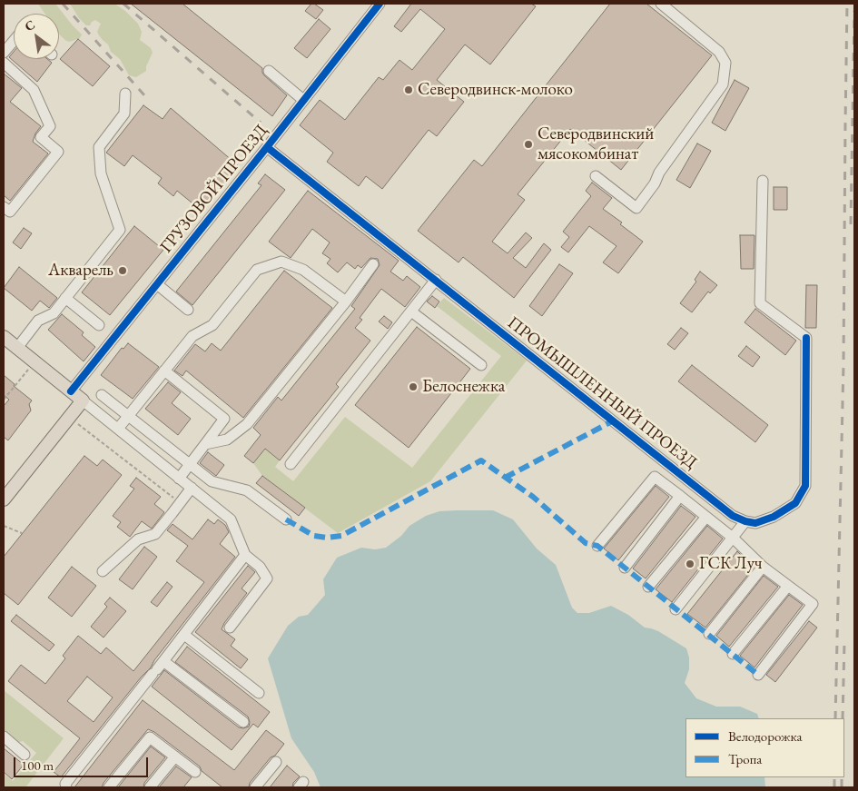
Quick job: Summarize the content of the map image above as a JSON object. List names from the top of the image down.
{
  "streets": {
    "street": ["ГРУЗОВОЙ ПРОЕЗД", "ПРОМЫШЛЕННЫЙ ПРОЕЗД"]
  },
  "crossings": [
    ["ГРУЗОВОЙ ПРОЕЗД", "ПРОМЫШЛЕННЫЙ ПРОЕЗД"]
  ],
  "places": [
    "Северодвинск-молоко",
    "Северодвинский мясокомбинат",
    "Акварель",
    "Белоснежка",
    "ГСК Луч"
  ],
  "legend": ["Велодорожка", "Тропа"],
  "scale_bar": "100 m",
  "north": "top left"
}
